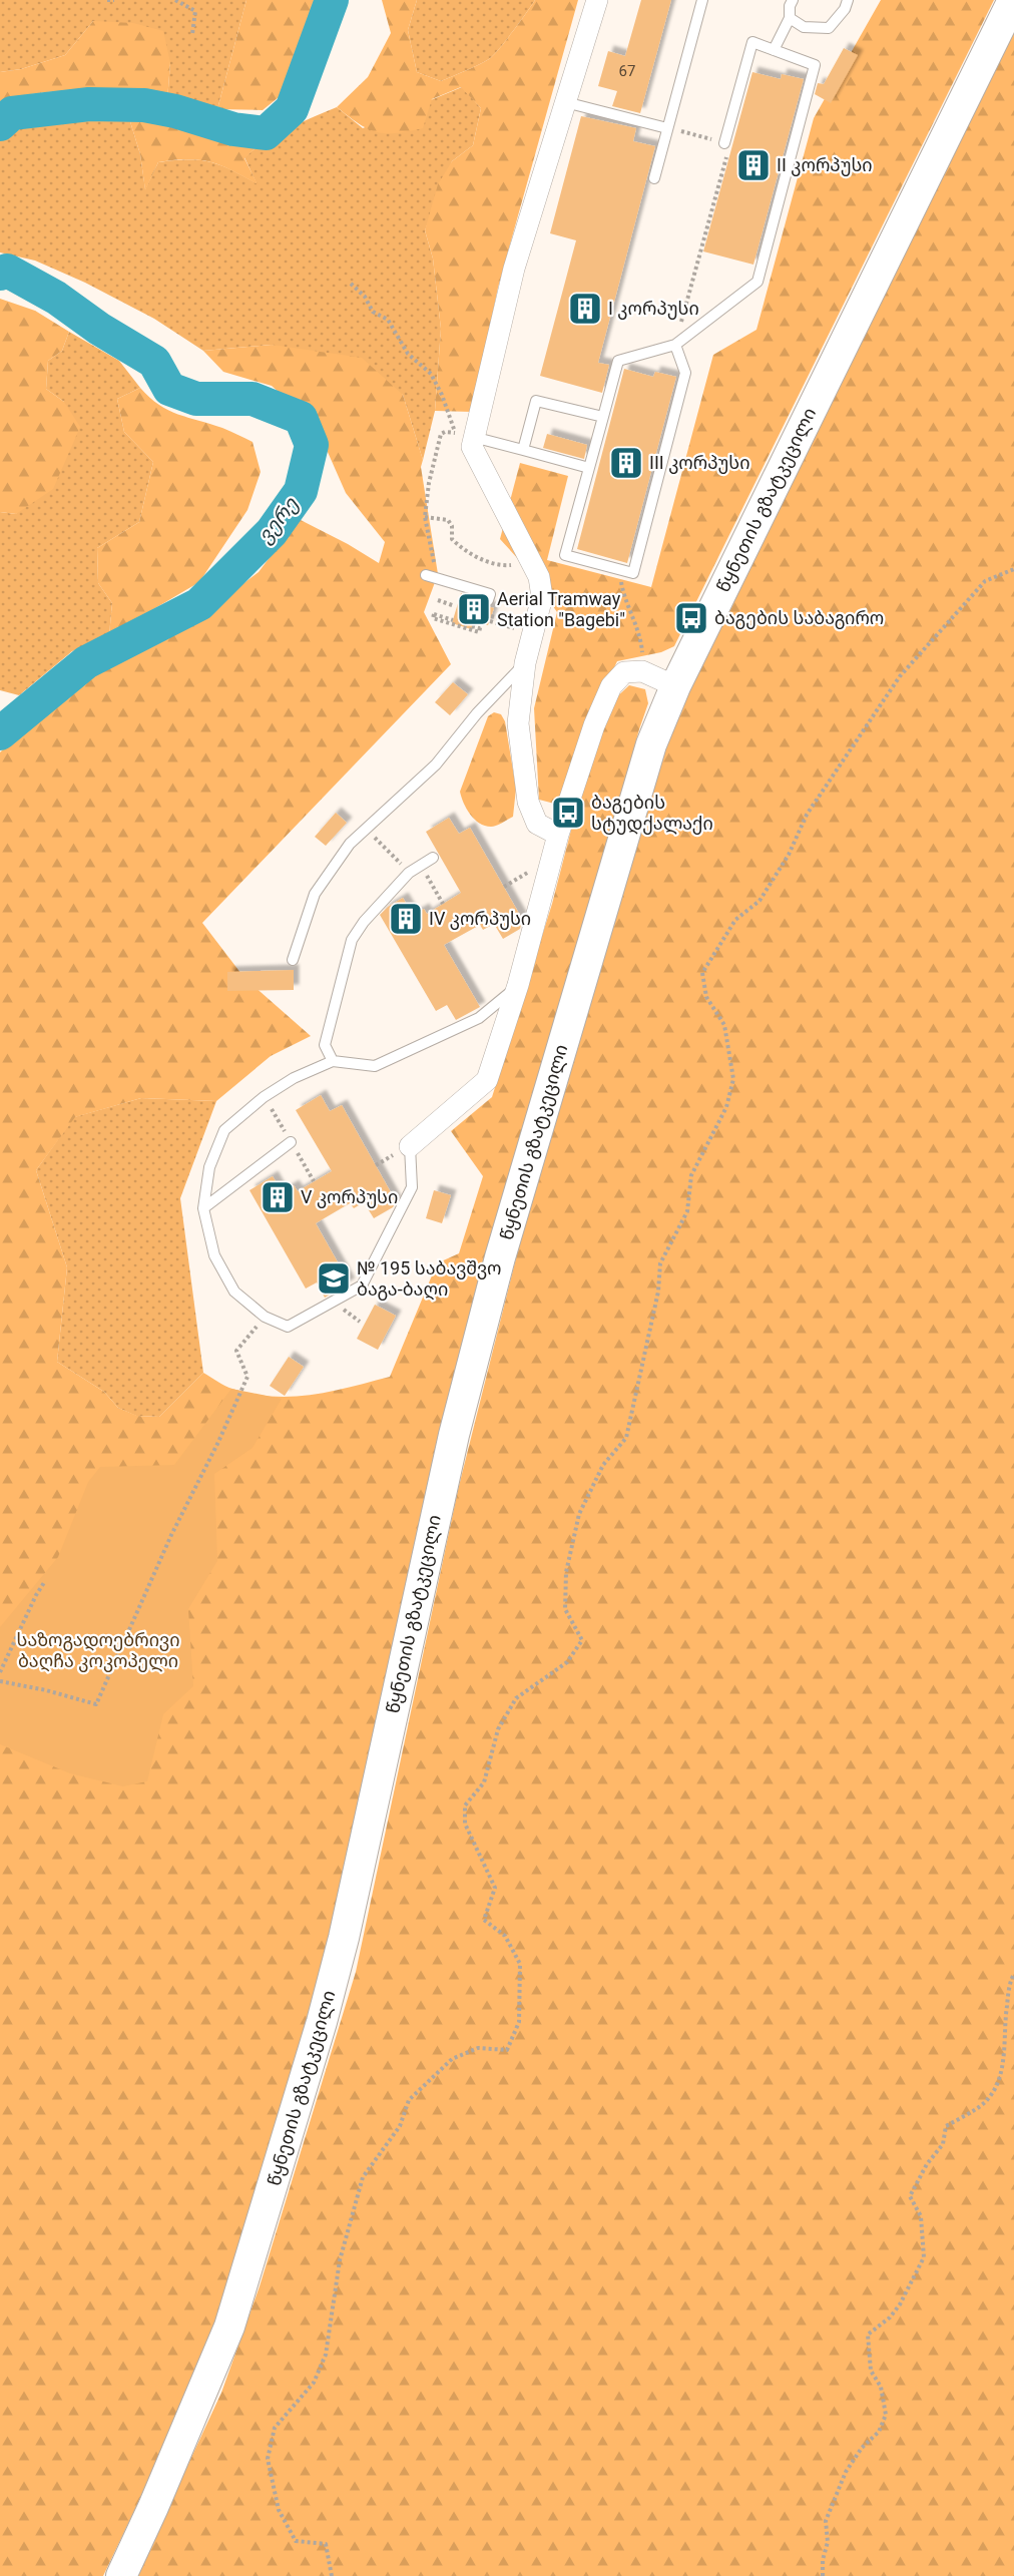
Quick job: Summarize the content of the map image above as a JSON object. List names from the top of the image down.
{
  "streets": {
    "main road": ["წყნეთის გზატკეცილი"]
  },
  "water": ["ვერე"],
  "parks": ["საზოგადოებრივი ბაღჩა კოკოპელი"],
  "places": {
    "building": [
      "II კორპუსი",
      "I კორპუსი",
      "III კორპუსი",
      "Aerial Tramway Station \"Bagebi\"",
      "IV კორპუსი",
      "V კორპუსი"
    ],
    "bus stop": ["ბაგების საბაგირო", "ბაგების სტუდქალაქი"],
    "school or university": ["№ 195 საბავშვო ბაგა-ბაღი"]
  },
  "house_numbers": ["67"]
}
